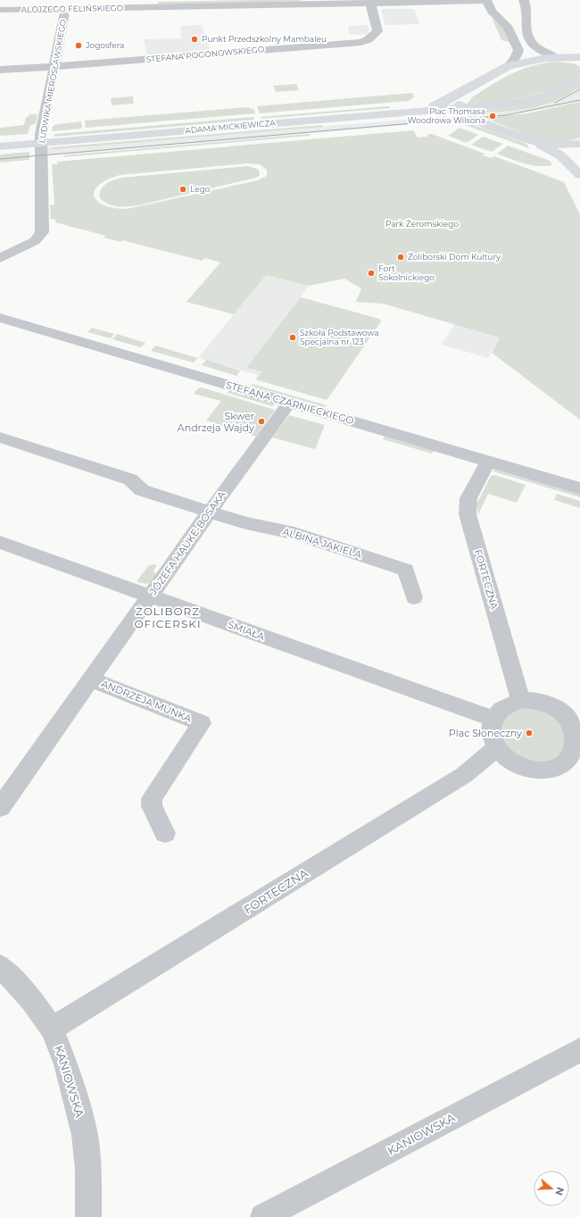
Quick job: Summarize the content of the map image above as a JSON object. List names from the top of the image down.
{
  "streets": {
    "main road": ["ADAMA MICKIEWICZA"],
    "street": [
      "ALOJZEGO FELIŃSKIEGO",
      "STEFANA POGONOWSKIEGO",
      "LUDWIKA MIEROSŁAWSKIEGO",
      "STEFANA CZARNIECKIEGO",
      "JÓZEFA HAUKE-BOSAKA",
      "ALBINA JAKIELA",
      "FORTECZNA",
      "ŚMIAŁA",
      "ANDRZEJA MUNKA",
      "KANIOWSKA"
    ]
  },
  "crossings": [
    ["ALOJZEGO FELIŃSKIEGO", "STEFANA POGONOWSKIEGO"],
    ["ALOJZEGO FELIŃSKIEGO", "LUDWIKA MIEROSŁAWSKIEGO"],
    ["STEFANA POGONOWSKIEGO", "LUDWIKA MIEROSŁAWSKIEGO"],
    ["LUDWIKA MIEROSŁAWSKIEGO", "ADAMA MICKIEWICZA"],
    ["STEFANA CZARNIECKIEGO", "JÓZEFA HAUKE-BOSAKA"],
    ["STEFANA CZARNIECKIEGO", "FORTECZNA"],
    ["JÓZEFA HAUKE-BOSAKA", "ALBINA JAKIELA"],
    ["JÓZEFA HAUKE-BOSAKA", "ŚMIAŁA"],
    ["JÓZEFA HAUKE-BOSAKA", "ANDRZEJA MUNKA"],
    ["FORTECZNA", "ŚMIAŁA"],
    ["FORTECZNA", "KANIOWSKA"]
  ],
  "districts": ["ŻOLIBORZ OFICERSKI"],
  "parks": ["Park Żeromskiego"],
  "places": [
    "Punkt Przedszkolny Mambaleu",
    "Jogosfera",
    "Plac Thomasa Woodrowa Wilsona",
    "Lego",
    "Żoliborski Dom Kultury",
    "Fort Sokolnickiego",
    "Szkoła Podstawowa Specjalna nr 123",
    "Skwer Andrzeja Wajdy",
    "Plac Słoneczny"
  ],
  "north": "right"
}
